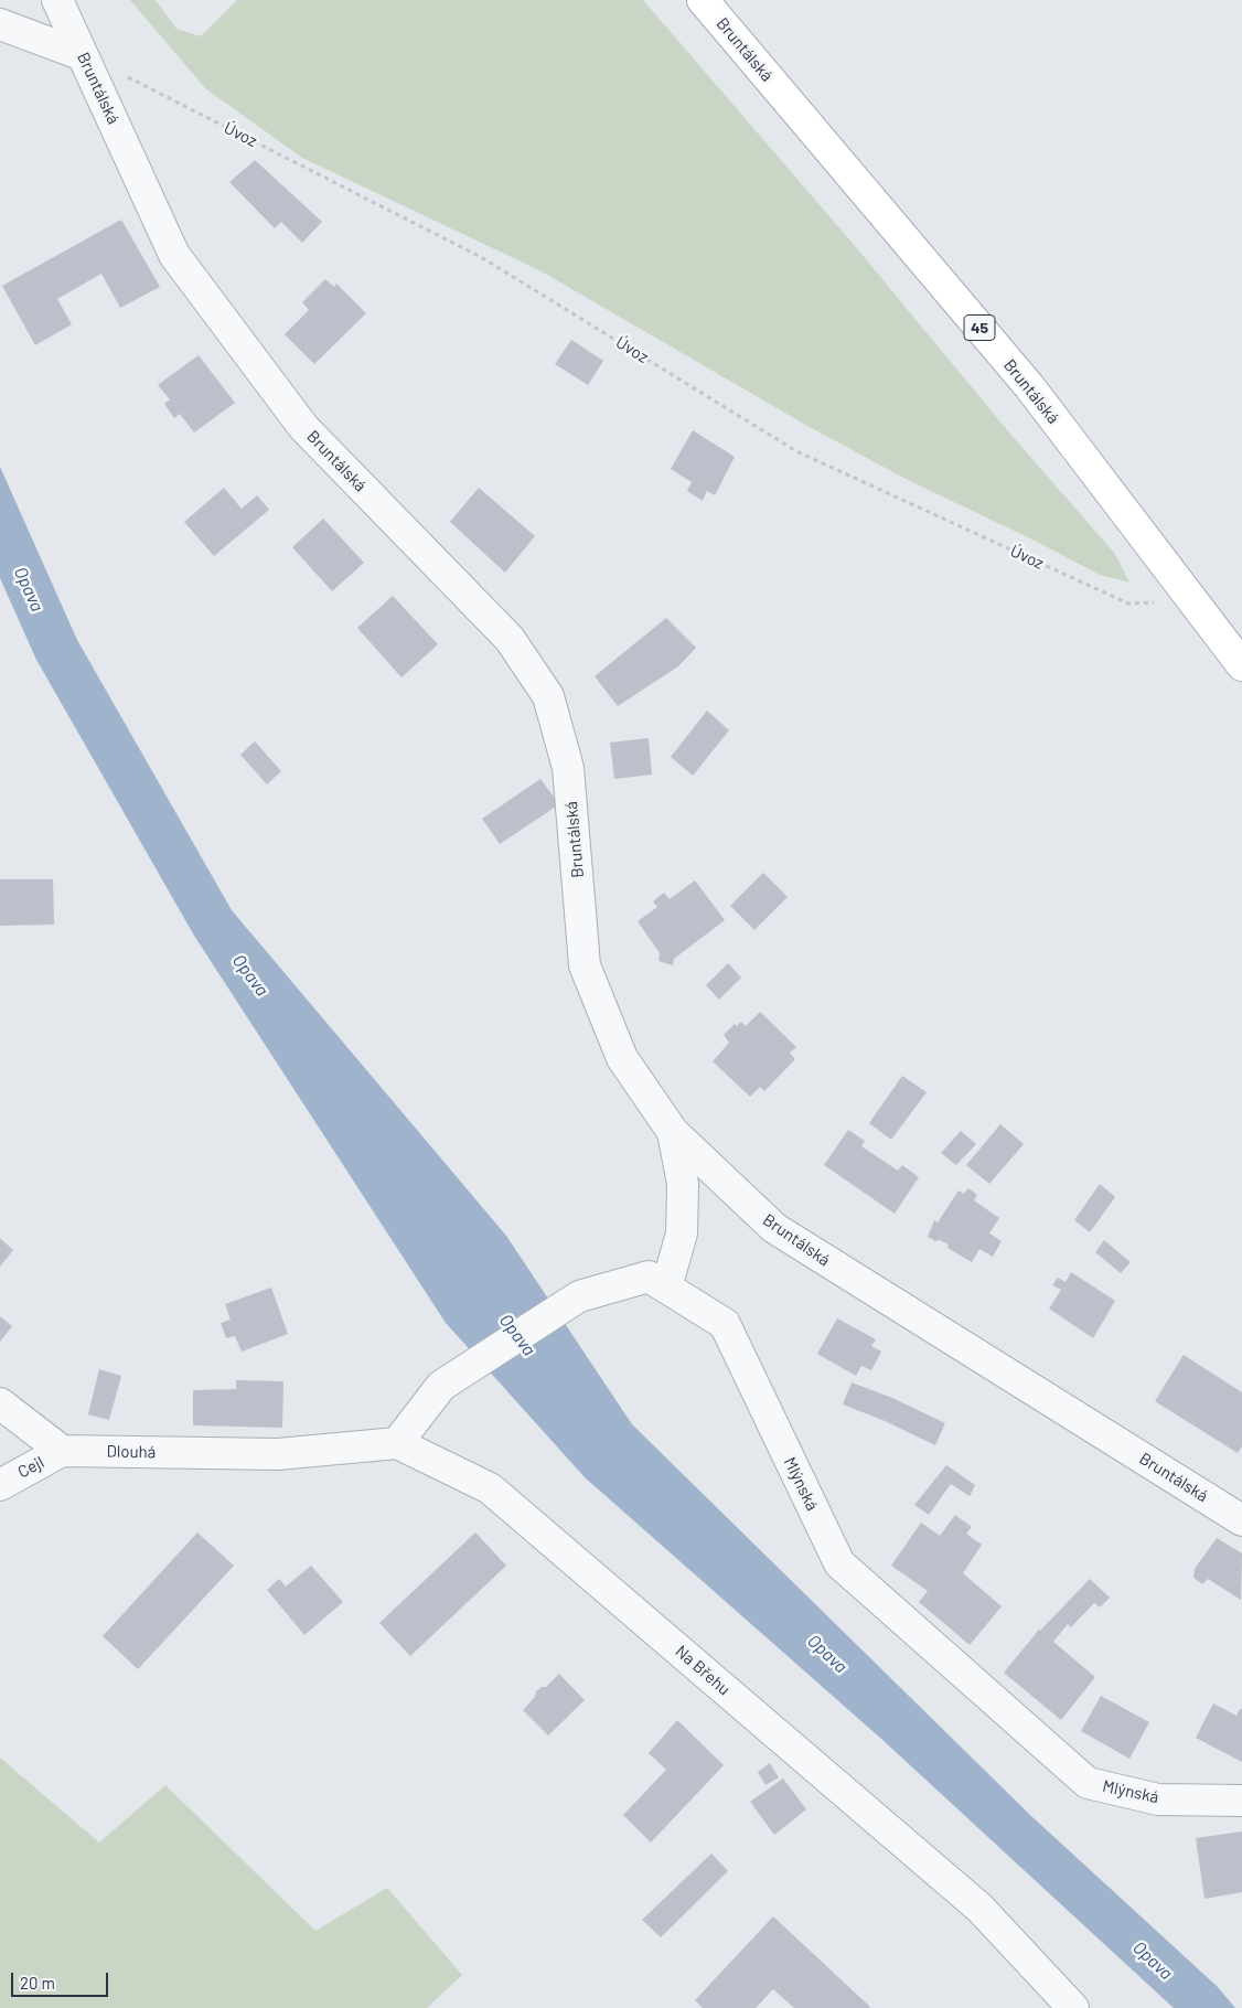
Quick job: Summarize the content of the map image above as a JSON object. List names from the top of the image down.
{
  "streets": {
    "main road": ["Bruntálská", "45"],
    "street": [
      "Dlouhá",
      "Cejl",
      "Mlýnská",
      "Na Břehu"
    ],
    "path": ["Úvoz"]
  },
  "crossings": [
    ["Bruntálská", "Úvoz"],
    ["Dlouhá", "Cejl"],
    ["Dlouhá", "Mlýnská"],
    ["Dlouhá", "Na Břehu"],
    ["Mlýnská", "Na Břehu"]
  ],
  "water": ["Opava"],
  "scale_bar": "20 m"
}
